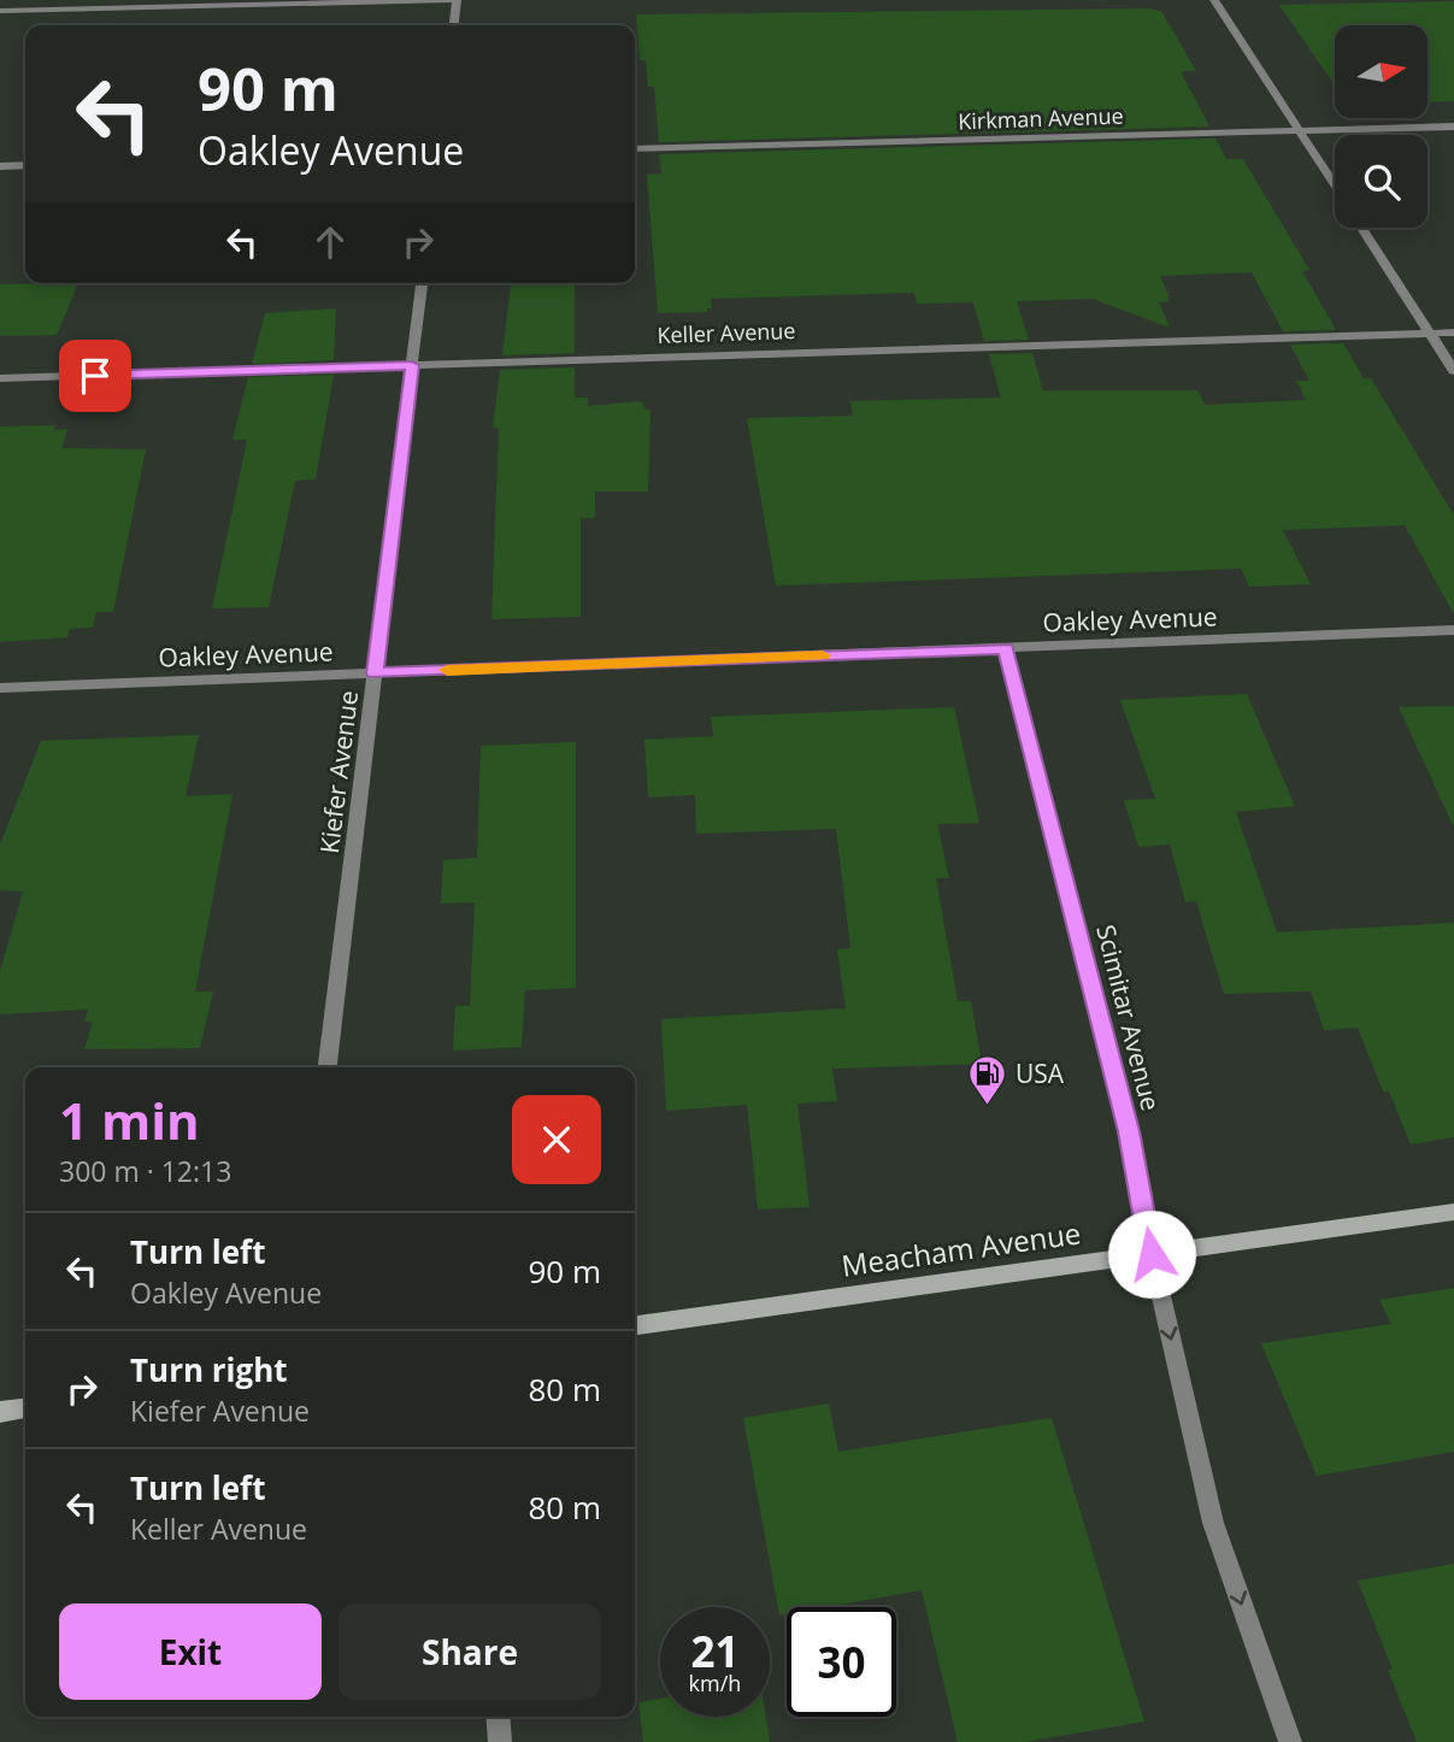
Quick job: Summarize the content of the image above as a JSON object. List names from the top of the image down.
{
  "streets": {
    "main road": ["Meacham Avenue"],
    "street": [
      "Kirkman Avenue",
      "Keller Avenue",
      "Oakley Avenue",
      "Kiefer Avenue",
      "Scimitar Avenue"
    ]
  },
  "crossings": [
    ["Keller Avenue", "Kiefer Avenue"],
    ["Oakley Avenue", "Kiefer Avenue"],
    ["Oakley Avenue", "Scimitar Avenue"],
    ["Scimitar Avenue", "Meacham Avenue"]
  ],
  "one_way": ["Scimitar Avenue"],
  "places": {
    "fuel station": ["USA"]
  },
  "north": "right",
  "page": {
    "turn": ["90 m", "Oakley Avenue"],
    "heading": ["1 min", "300 m · 12:13"],
    "list": [
      {
        "name": "Turn left",
        "note": "Oakley Avenue",
        "value": "90 m"
      },
      {
        "name": "Turn right",
        "note": "Kiefer Avenue",
        "value": "80 m"
      },
      {
        "name": "Turn left",
        "note": "Keller Avenue",
        "value": "80 m"
      }
    ],
    "buttons": ["Exit", "Share"],
    "speed": "21 km/h",
    "limit": "30"
  }
}
